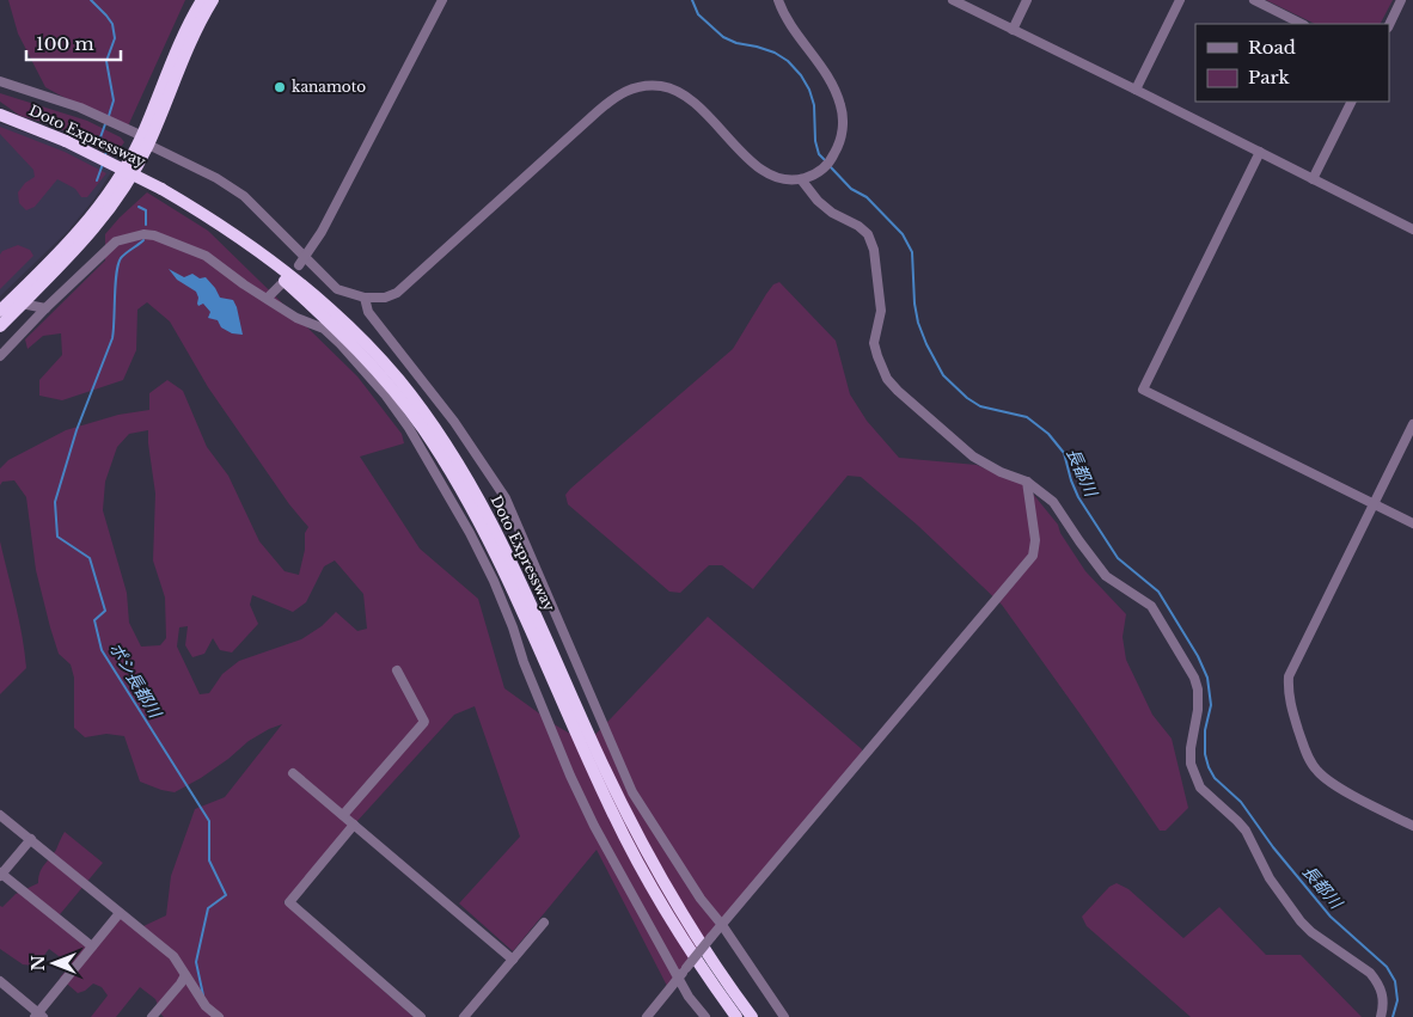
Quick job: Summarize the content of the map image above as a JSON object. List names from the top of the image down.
{
  "streets": {
    "highway": ["Doto Expressway"]
  },
  "water": ["長都川", "ポシ長都川"],
  "places": ["kanamoto"],
  "legend": ["Road", "Park"],
  "scale_bar": "100 m",
  "north": "left"
}
